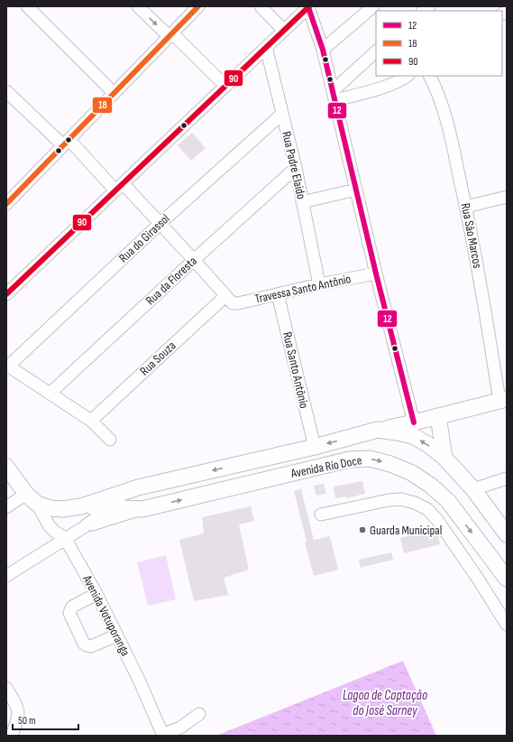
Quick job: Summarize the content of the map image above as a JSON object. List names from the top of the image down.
{
  "streets": {
    "main road": ["Avenida Rio Doce"],
    "street": [
      "Rua Padre Elaido",
      "Rua São Marcos",
      "Rua do Girassol",
      "Rua da Floresta",
      "Travessa Santo Antônio",
      "Rua Souza",
      "Rua Santo Antônio",
      "Avenida Votuporanga"
    ]
  },
  "crossings": [
    ["Rua Padre Elaido", "Rua do Girassol"],
    ["Rua Padre Elaido", "Rua da Floresta"],
    ["Rua Padre Elaido", "Travessa Santo Antônio"],
    ["Travessa Santo Antônio", "Rua Souza"],
    ["Travessa Santo Antônio", "Rua Santo Antônio"],
    ["Rua Santo Antônio", "Avenida Rio Doce"],
    ["Avenida Rio Doce", "Avenida Votuporanga"]
  ],
  "water": ["Lagoa de Captação do José Sarney"],
  "places": ["Guarda Municipal"],
  "lines": ["transit line 18", "transit line 90", "transit line 12"],
  "legend": ["12", "18", "90"],
  "scale_bar": "50 m"
}
